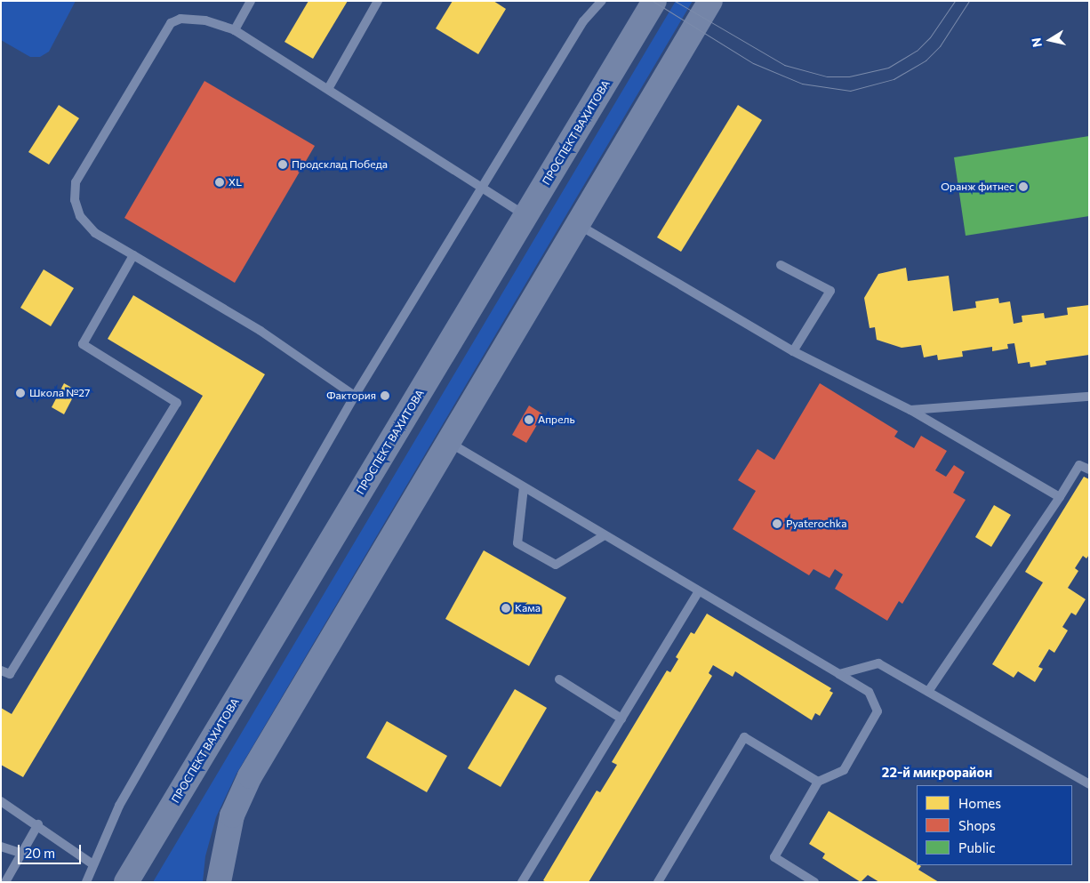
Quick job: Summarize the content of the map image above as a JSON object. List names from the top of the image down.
{
  "streets": {
    "main road": ["ПРОСПЕКТ ВАХИТОВА"]
  },
  "districts": ["22-й микрорайон"],
  "places": [
    "Продсклад Победа",
    "XL",
    "Оранж фитнес",
    "Школа №27",
    "Фактория",
    "Апрель",
    "Pyaterochka",
    "Кама"
  ],
  "legend": ["Homes", "Shops", "Public"],
  "scale_bar": "20 m",
  "north": "left"
}
